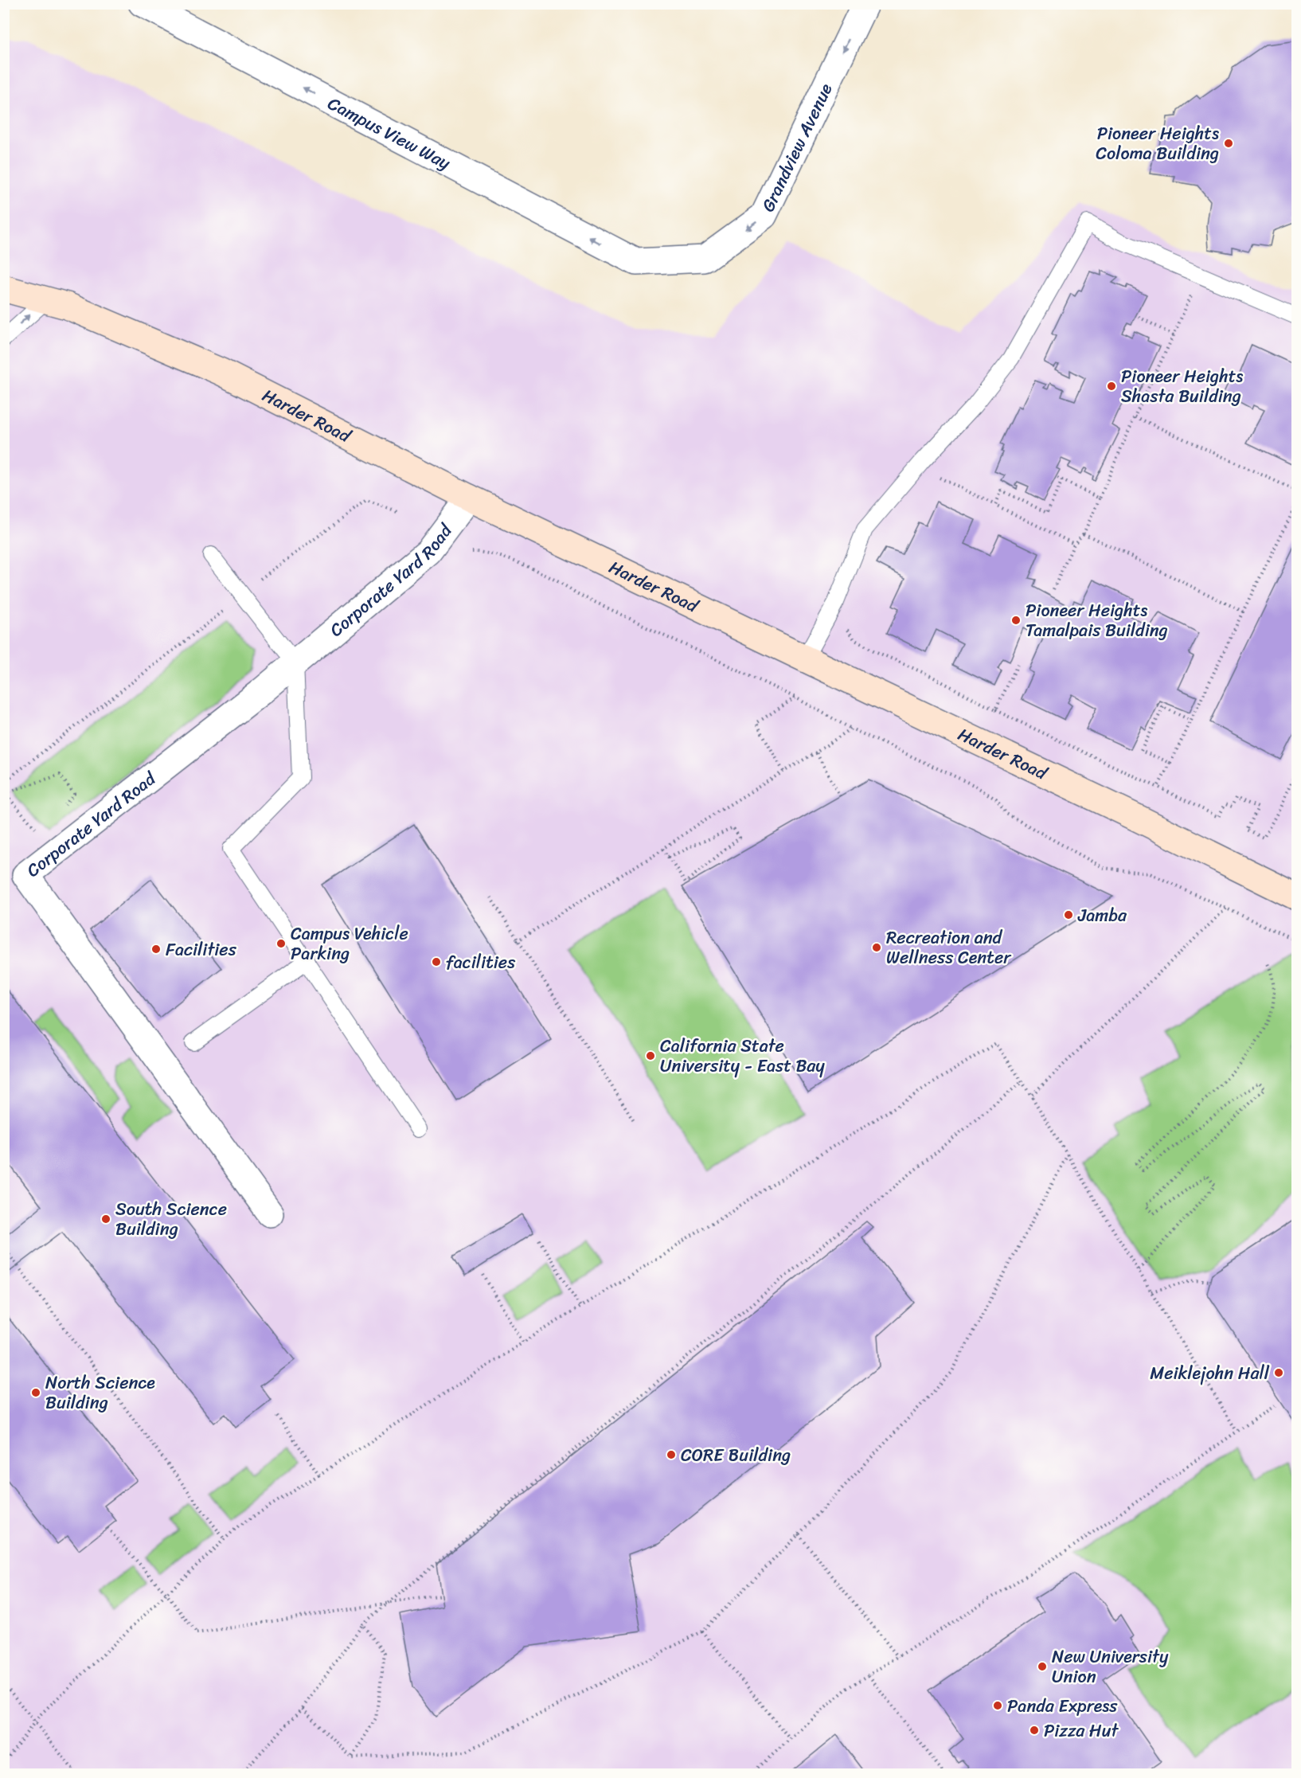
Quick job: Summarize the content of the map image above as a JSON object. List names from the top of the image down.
{
  "streets": {
    "street": [
      "Campus View Way",
      "Grandview Avenue",
      "Harder Road",
      "Corporate Yard Road"
    ]
  },
  "crossings": [
    ["Campus View Way", "Grandview Avenue"],
    ["Harder Road", "Corporate Yard Road"]
  ],
  "one_way": ["Campus View Way", "Grandview Avenue"],
  "places": [
    "Pioneer Heights Coloma Building",
    "Pioneer Heights Shasta Building",
    "Pioneer Heights Tamalpais Building",
    "Jamba",
    "Campus Vehicle Parking",
    "Recreation and Wellness Center",
    "Facilities",
    "facilities",
    "California State University - East Bay",
    "South Science Building",
    "Meiklejohn Hall",
    "North Science Building",
    "CORE Building",
    "New University Union",
    "Panda Express",
    "Pizza Hut"
  ]
}
